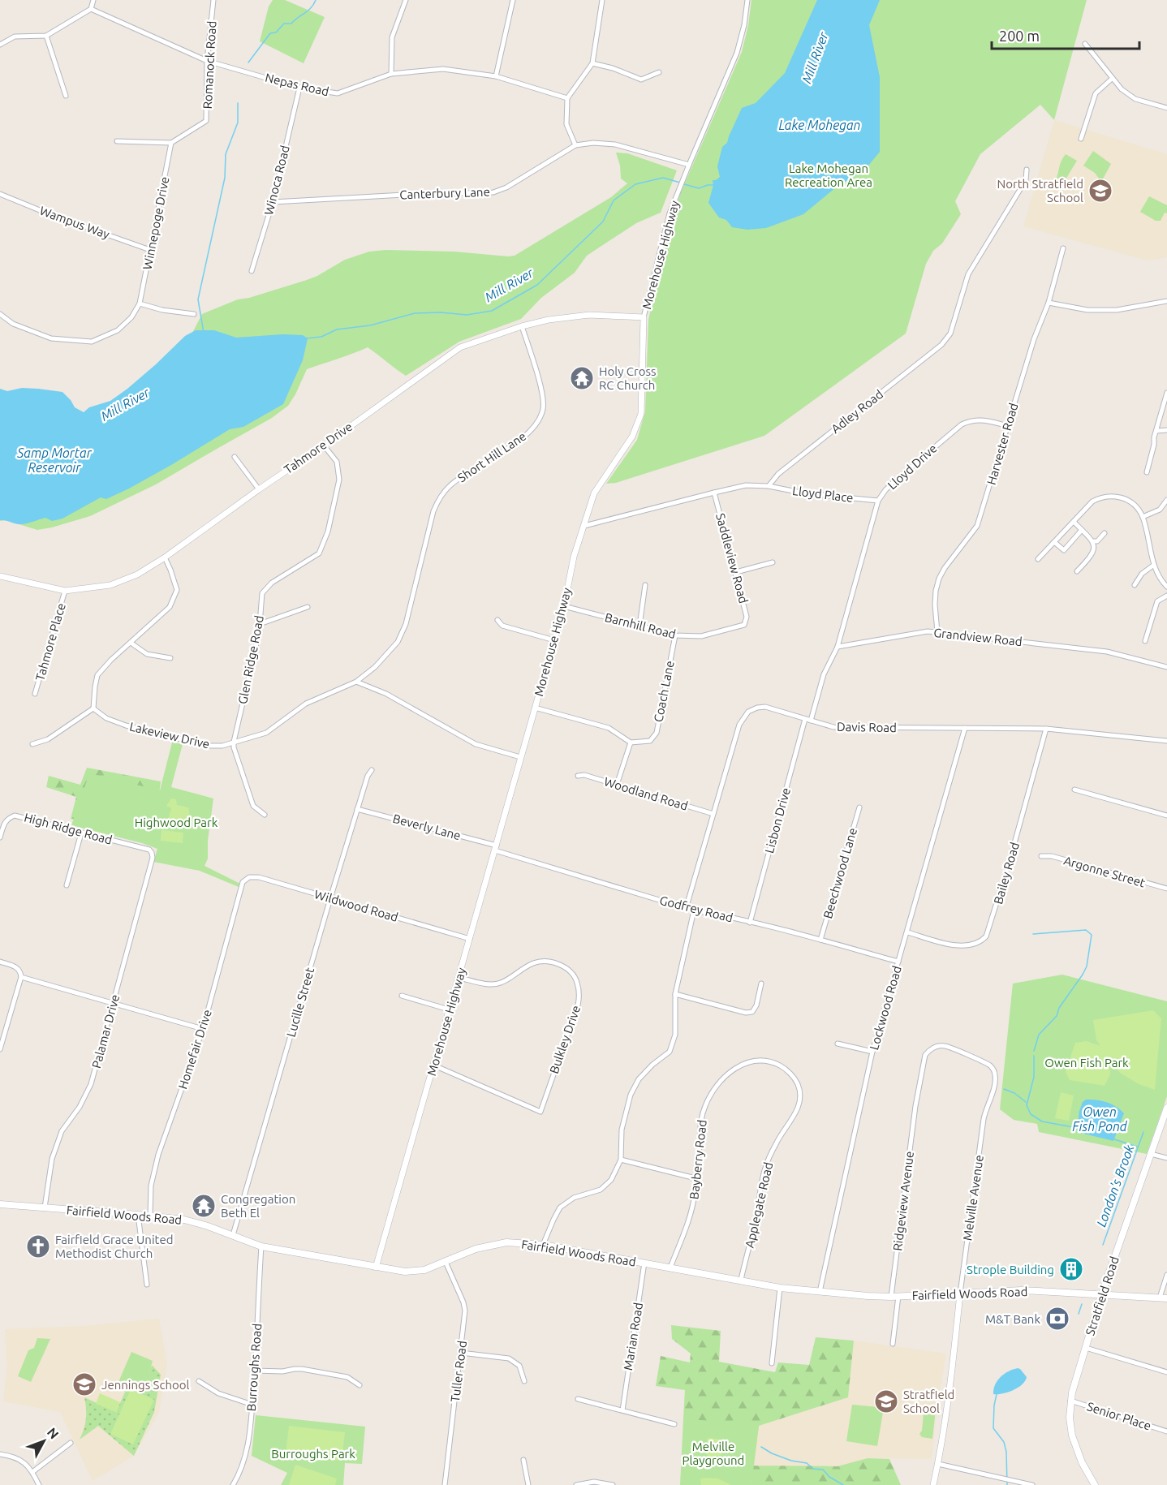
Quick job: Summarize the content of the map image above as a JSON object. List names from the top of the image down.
{
  "streets": {
    "main road": ["Fairfield Woods Road", "Stratfield Road"],
    "street": [
      "Romanock Road",
      "Nepas Road",
      "Winoca Road",
      "Canterbury Lane",
      "Wampus Way",
      "Winnepoge Drive",
      "Morehouse Highway",
      "Adley Road",
      "Harvester Road",
      "Tahmore Drive",
      "Short Hill Lane",
      "Lloyd Drive",
      "Lloyd Place",
      "Saddleview Road",
      "Barnhill Road",
      "Grandview Road",
      "Tahmore Place",
      "Glen Ridge Road",
      "Coach Lane",
      "Davis Road",
      "Lakeview Drive",
      "Woodland Road",
      "Lisbon Drive",
      "Beverly Lane",
      "High Ridge Road",
      "Argonne Street",
      "Beechwood Lane",
      "Bailey Road",
      "Wildwood Road",
      "Godfrey Road",
      "Lucille Street",
      "Lockwood Road",
      "Palamar Drive",
      "Bulkley Drive",
      "Homefair Drive",
      "Bayberry Road",
      "Melville Avenue",
      "Ridgeview Avenue",
      "Applegate Road",
      "Marian Road",
      "Burroughs Road",
      "Tuller Road",
      "Senior Place"
    ]
  },
  "crossings": [
    ["Romanock Road", "Nepas Road"],
    ["Romanock Road", "Winnepoge Drive"],
    ["Nepas Road", "Winoca Road"],
    ["Winoca Road", "Canterbury Lane"],
    ["Canterbury Lane", "Morehouse Highway"],
    ["Wampus Way", "Winnepoge Drive"],
    ["Morehouse Highway", "Tahmore Drive"],
    ["Morehouse Highway", "Barnhill Road"],
    ["Morehouse Highway", "Beverly Lane"],
    ["Morehouse Highway", "Wildwood Road"],
    ["Morehouse Highway", "Godfrey Road"],
    ["Morehouse Highway", "Bulkley Drive"],
    ["Morehouse Highway", "Fairfield Woods Road"],
    ["Adley Road", "Lloyd Place"],
    ["Harvester Road", "Lloyd Drive"],
    ["Harvester Road", "Grandview Road"],
    ["Tahmore Drive", "Short Hill Lane"],
    ["Tahmore Drive", "Tahmore Place"],
    ["Tahmore Drive", "Glen Ridge Road"],
    ["Short Hill Lane", "Lakeview Drive"],
    ["Lloyd Drive", "Lloyd Place"],
    ["Lloyd Drive", "Grandview Road"],
    ["Saddleview Road", "Barnhill Road"],
    ["Barnhill Road", "Coach Lane"],
    ["Glen Ridge Road", "Lakeview Drive"],
    ["Davis Road", "Woodland Road"],
    ["Davis Road", "Lisbon Drive"],
    ["Davis Road", "Bailey Road"],
    ["Davis Road", "Godfrey Road"],
    ["Davis Road", "Lockwood Road"],
    ["Lisbon Drive", "Godfrey Road"],
    ["Beverly Lane", "Godfrey Road"],
    ["Beverly Lane", "Lucille Street"],
    ["High Ridge Road", "Palamar Drive"],
    ["Beechwood Lane", "Godfrey Road"],
    ["Bailey Road", "Lockwood Road"],
    ["Wildwood Road", "Lucille Street"],
    ["Wildwood Road", "Homefair Drive"],
    ["Godfrey Road", "Lockwood Road"],
    ["Lucille Street", "Fairfield Woods Road"],
    ["Lockwood Road", "Fairfield Woods Road"],
    ["Palamar Drive", "Fairfield Woods Road"],
    ["Homefair Drive", "Fairfield Woods Road"],
    ["Bayberry Road", "Applegate Road"],
    ["Bayberry Road", "Fairfield Woods Road"],
    ["Melville Avenue", "Ridgeview Avenue"],
    ["Melville Avenue", "Fairfield Woods Road"],
    ["Ridgeview Avenue", "Fairfield Woods Road"],
    ["Applegate Road", "Fairfield Woods Road"],
    ["Fairfield Woods Road", "Stratfield Road"],
    ["Fairfield Woods Road", "Marian Road"],
    ["Fairfield Woods Road", "Burroughs Road"],
    ["Fairfield Woods Road", "Tuller Road"],
    ["Stratfield Road", "Senior Place"]
  ],
  "water": [
    "Mill River",
    "Lake Mohegan",
    "Samp Mortar Reservoir",
    "Owen Fish Pond",
    "London's Brook"
  ],
  "parks": [
    "Lake Mohegan Recreation Area",
    "Highwood Park",
    "Owen Fish Park",
    "Melville Playground",
    "Burroughs Park"
  ],
  "places": {
    "school or university": ["North Stratfield School", "Jennings School", "Stratfield School"],
    "temple": ["Holy Cross RC Church", "Congregation Beth El"],
    "church": ["Fairfield Grace United Methodist Church"],
    "building": ["Strople Building"],
    "bank": ["M&T Bank"]
  },
  "scale_bar": "200 m",
  "north": "top right"
}
